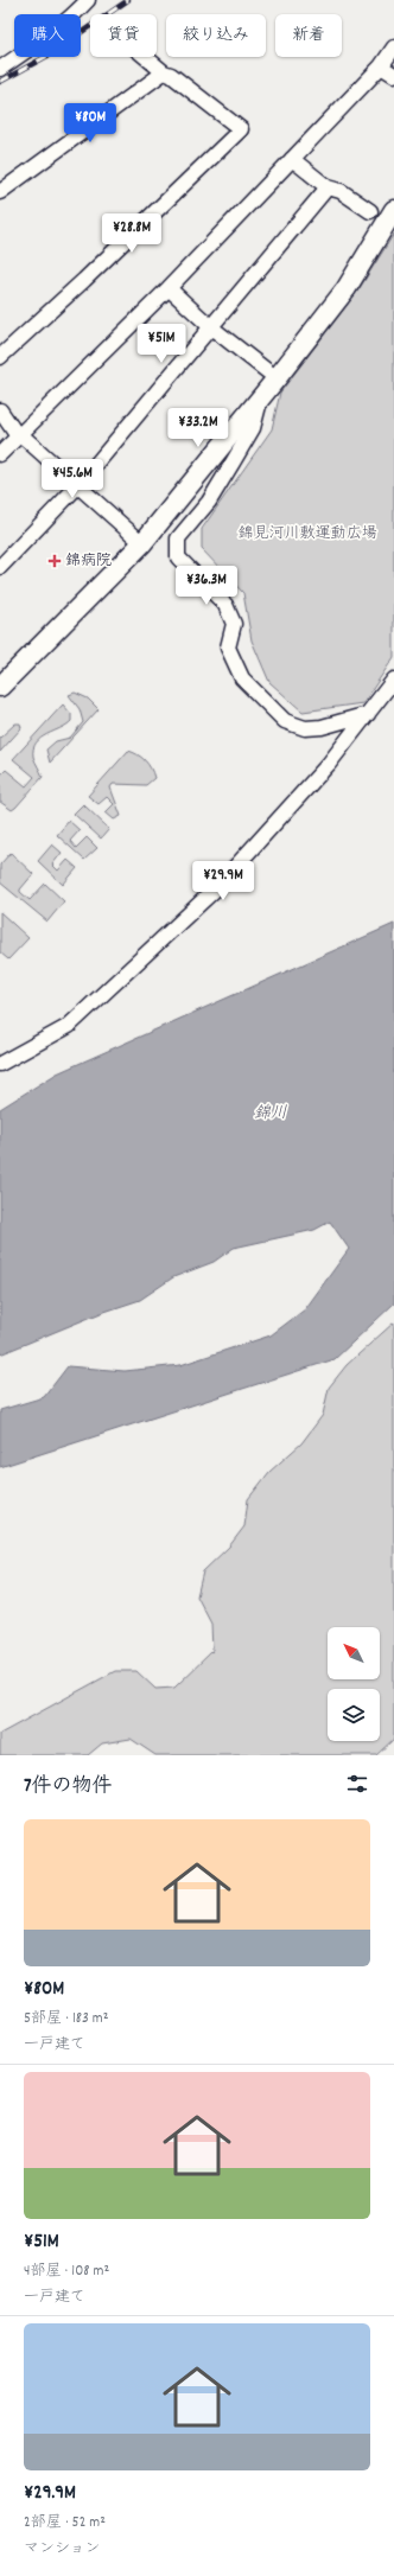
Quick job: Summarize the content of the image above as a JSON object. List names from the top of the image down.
{
  "water": ["錦川"],
  "parks": ["錦見河川敷運動広場"],
  "places": {
    "health": ["錦病院"]
  },
  "north": "top left",
  "page": {
    "chip": [
      "購入",
      "賃貸",
      "絞り込み",
      "新着"
    ],
    "price": [
      "¥80M",
      "¥28.8M",
      "¥51M",
      "¥33.2M",
      "¥45.6M",
      "¥36.3M",
      "¥29.9M"
    ],
    "heading": "7件の物件",
    "list": [
      {
        "name": "¥80M",
        "note": "5部屋 · 183 m² · 一戸建て"
      },
      {
        "name": "¥51M",
        "note": "4部屋 · 108 m² · 一戸建て"
      },
      {
        "name": "¥29.9M",
        "note": "2部屋 · 52 m² · マンション"
      }
    ]
  }
}
